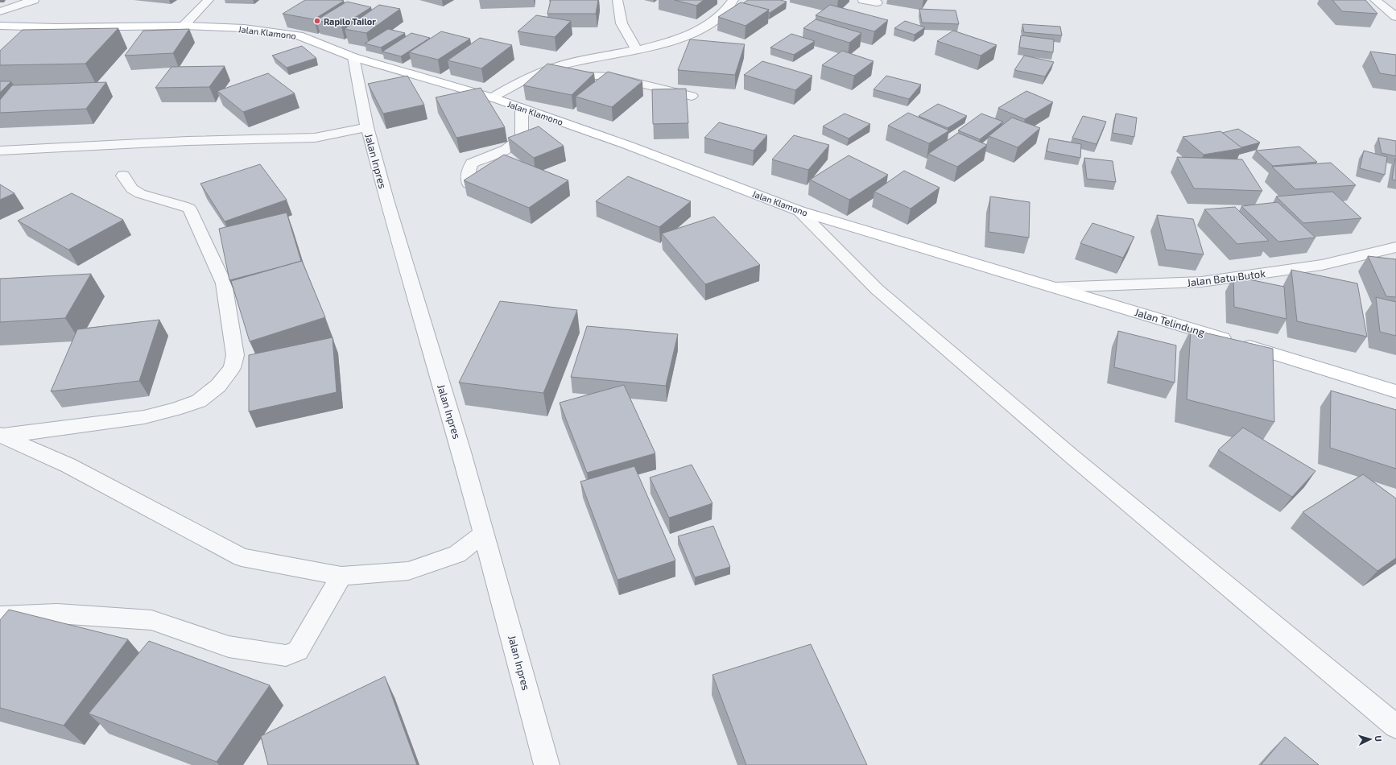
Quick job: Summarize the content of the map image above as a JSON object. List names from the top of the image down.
{
  "streets": {
    "main road": ["Jalan Klamono", "Jalan Telindung"],
    "street": ["Jalan Inpres", "Jalan Batu Butok"]
  },
  "crossings": [
    ["Jalan Klamono", "Jalan Inpres"],
    ["Jalan Klamono", "Jalan Batu Butok"],
    ["Jalan Klamono", "Jalan Telindung"],
    ["Jalan Batu Butok", "Jalan Telindung"]
  ],
  "places": ["Rapilo Tailor"],
  "north": "right"
}
